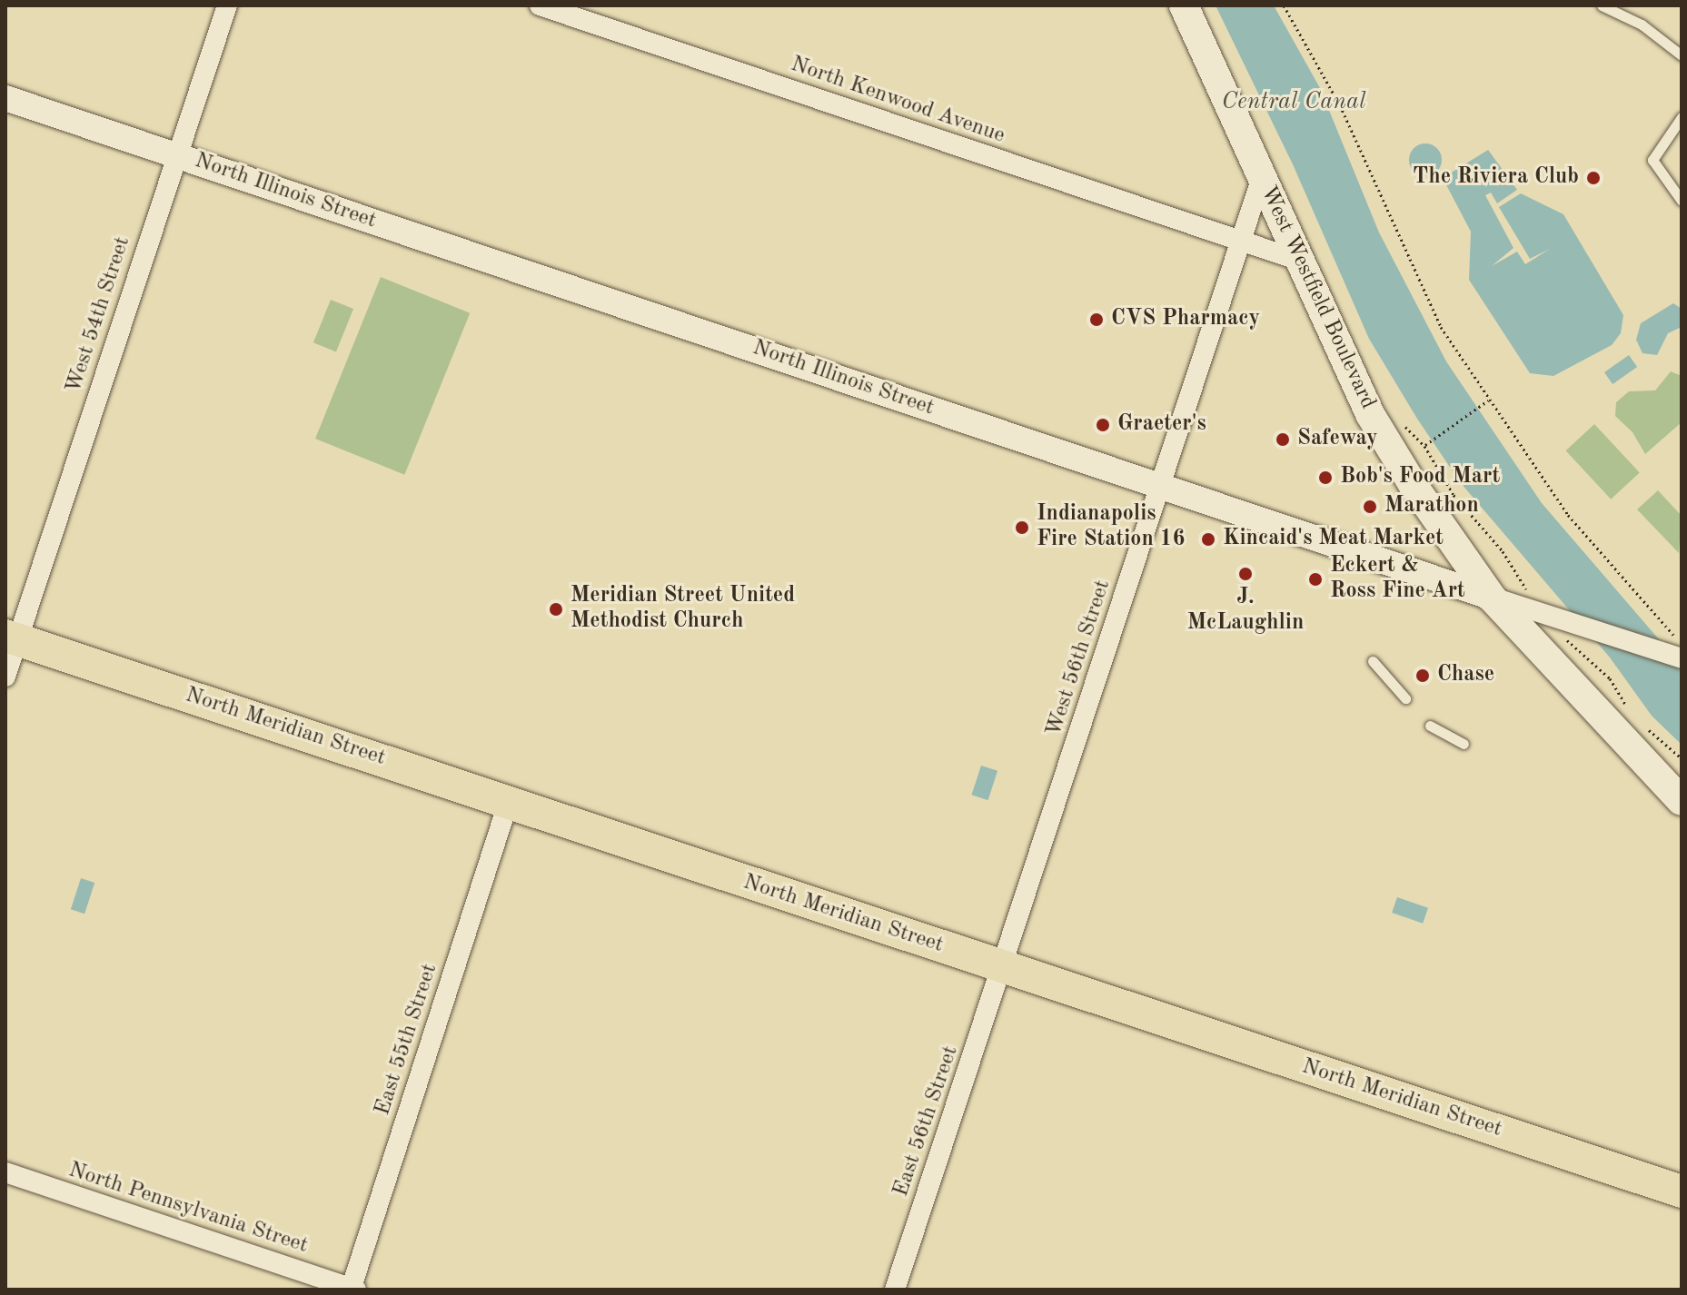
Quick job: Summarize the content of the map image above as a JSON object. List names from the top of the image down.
{
  "streets": {
    "main road": ["West Westfield Boulevard", "North Meridian Street"],
    "street": [
      "North Kenwood Avenue",
      "North Illinois Street",
      "West 54th Street",
      "West 56th Street",
      "East 55th Street",
      "East 56th Street",
      "North Pennsylvania Street"
    ]
  },
  "crossings": [
    ["North Kenwood Avenue", "West Westfield Boulevard"],
    ["North Kenwood Avenue", "West 56th Street"],
    ["North Illinois Street", "West Westfield Boulevard"],
    ["North Illinois Street", "West 54th Street"],
    ["North Illinois Street", "West 56th Street"],
    ["West 54th Street", "North Meridian Street"],
    ["West 56th Street", "North Meridian Street"],
    ["West 56th Street", "East 56th Street"],
    ["North Meridian Street", "East 55th Street"],
    ["North Meridian Street", "East 56th Street"],
    ["East 55th Street", "North Pennsylvania Street"]
  ],
  "water": ["Central Canal"],
  "places": [
    "The Riviera Club",
    "CVS Pharmacy",
    "Graeter's",
    "Safeway",
    "Bob's Food Mart",
    "Marathon",
    "Indianapolis Fire Station 16",
    "Kincaid's Meat Market",
    "J. McLaughlin",
    "Eckert & Ross Fine Art",
    "Meridian Street United Methodist Church",
    "Chase"
  ]
}
